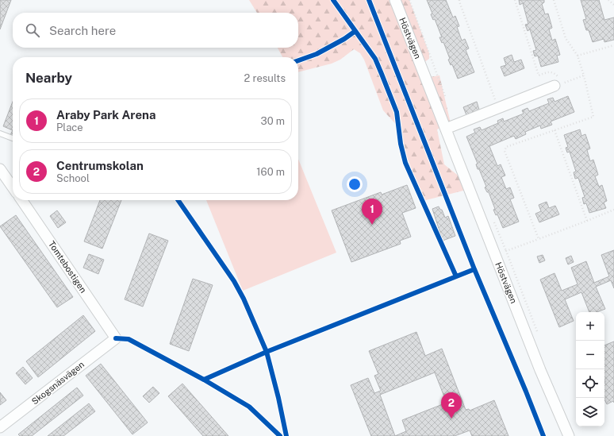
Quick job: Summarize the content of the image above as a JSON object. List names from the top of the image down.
{
  "streets": {
    "street": ["Höstvägen", "Tomtebostigen", "Skogsnäsvägen"]
  },
  "crossings": [
    ["Tomtebostigen", "Skogsnäsvägen"]
  ],
  "page": {
    "search": "Search here",
    "heading": ["Nearby", "2 results"],
    "list": [
      {
        "mark": "1",
        "name": "Araby Park Arena",
        "note": "Place",
        "value": "30 m"
      },
      {
        "mark": "2",
        "name": "Centrumskolan",
        "note": "School",
        "value": "160 m"
      }
    ],
    "pins": ["1", "2"],
    "map_buttons": ["+", "−"]
  }
}
